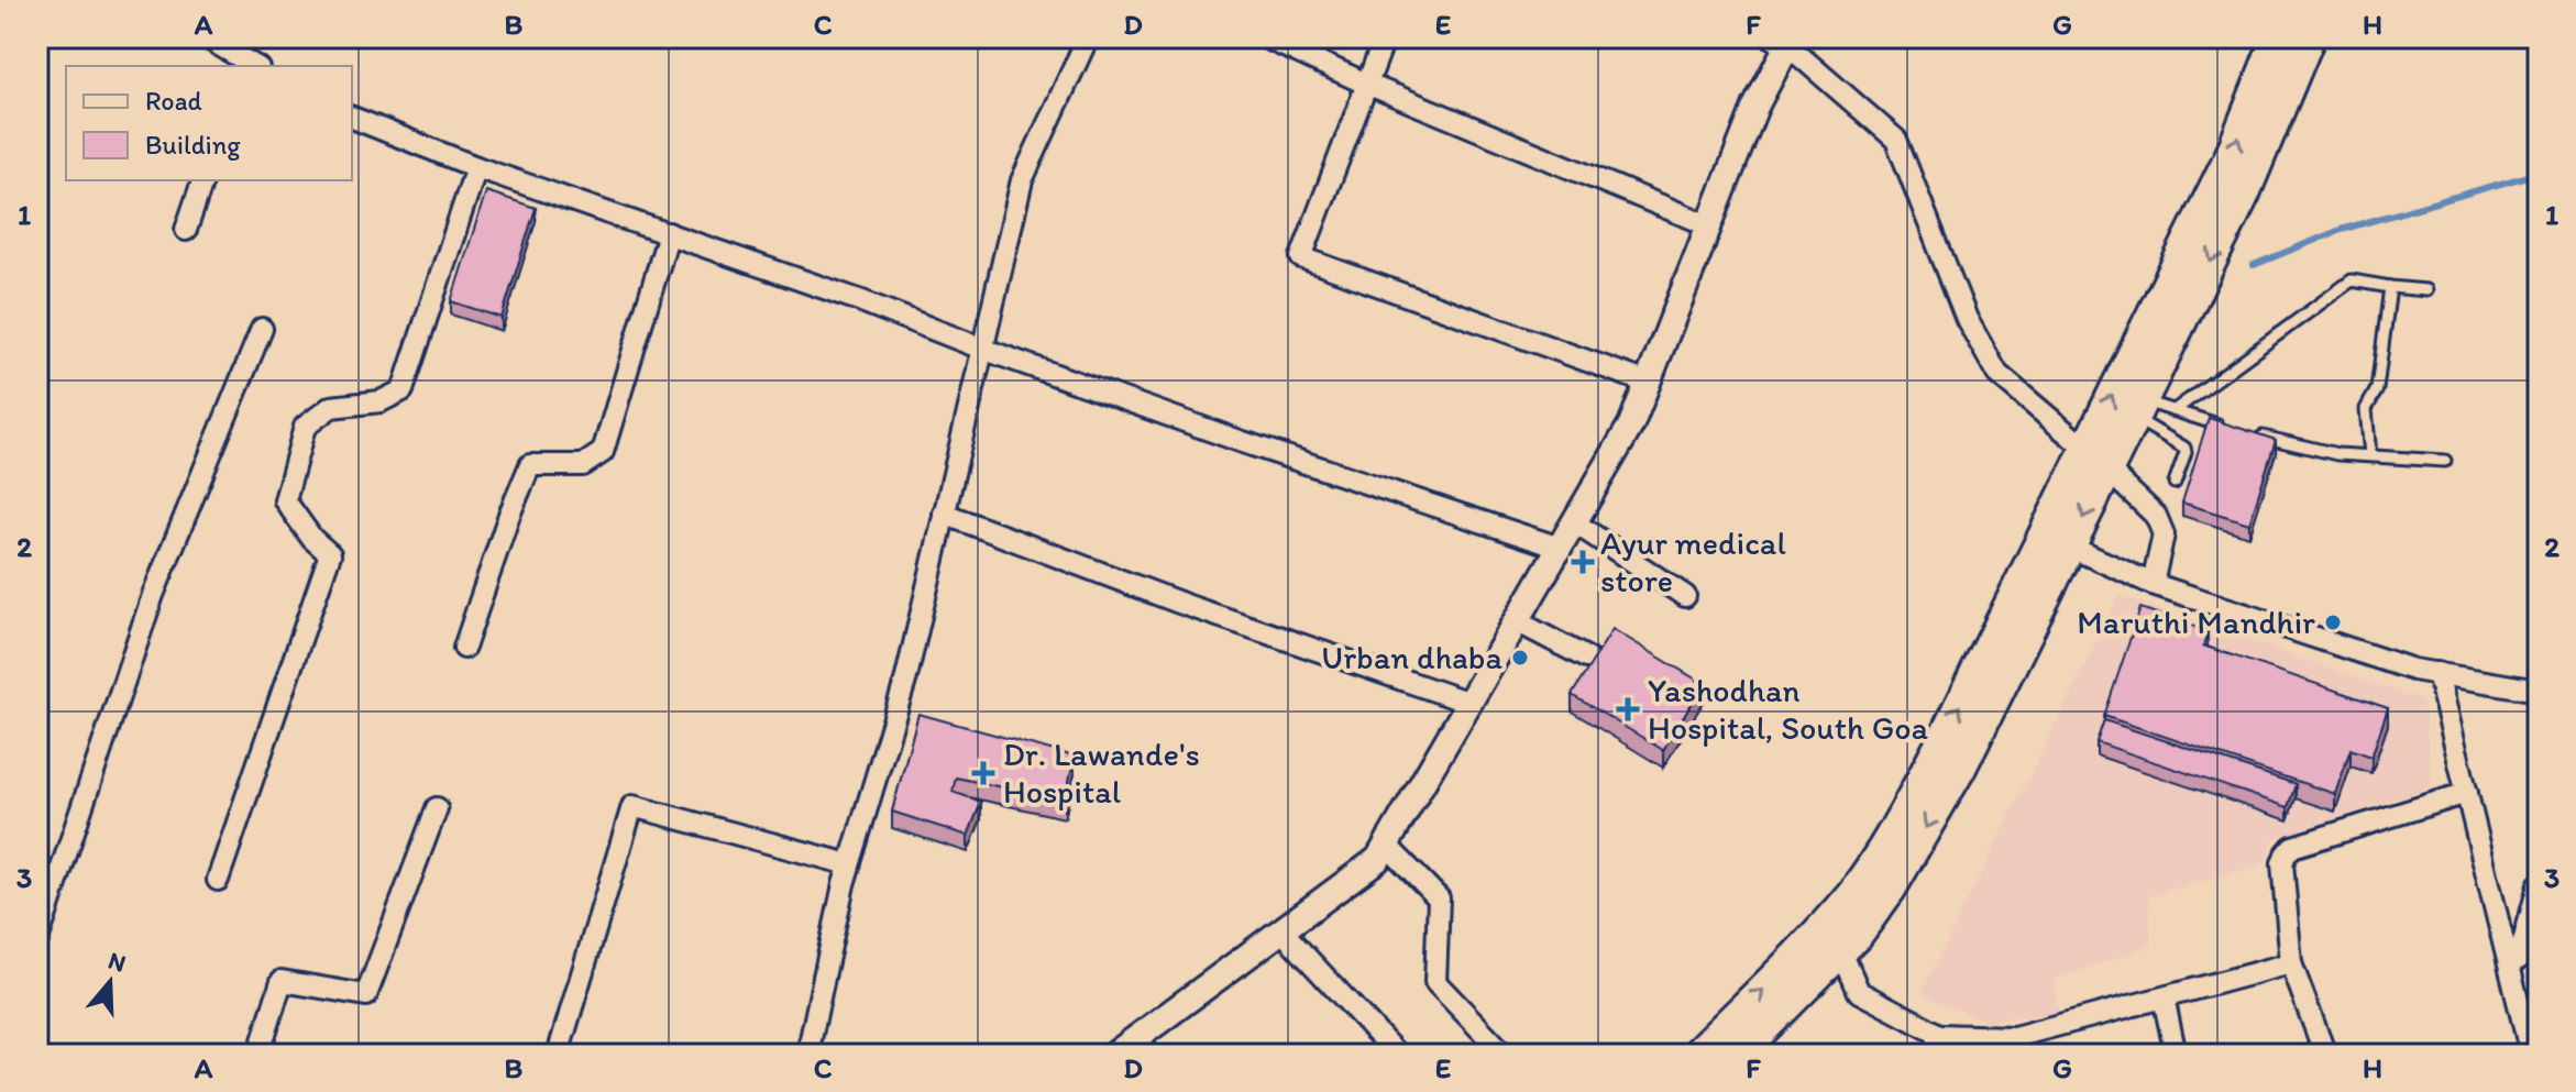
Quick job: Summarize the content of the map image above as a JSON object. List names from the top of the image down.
{
  "places": {
    "health": ["Ayur medical store", "Yashodhan Hospital, South Goa", "Dr. Lawande's Hospital"],
    "other": ["Maruthi Mandhir", "Urban dhaba"]
  },
  "legend": ["Road", "Building"],
  "north": "top",
  "grid": {
    "columns": [
      "A",
      "B",
      "C",
      "D",
      "E",
      "F",
      "G",
      "H"
    ],
    "rows": ["1", "2", "3"]
  }
}
